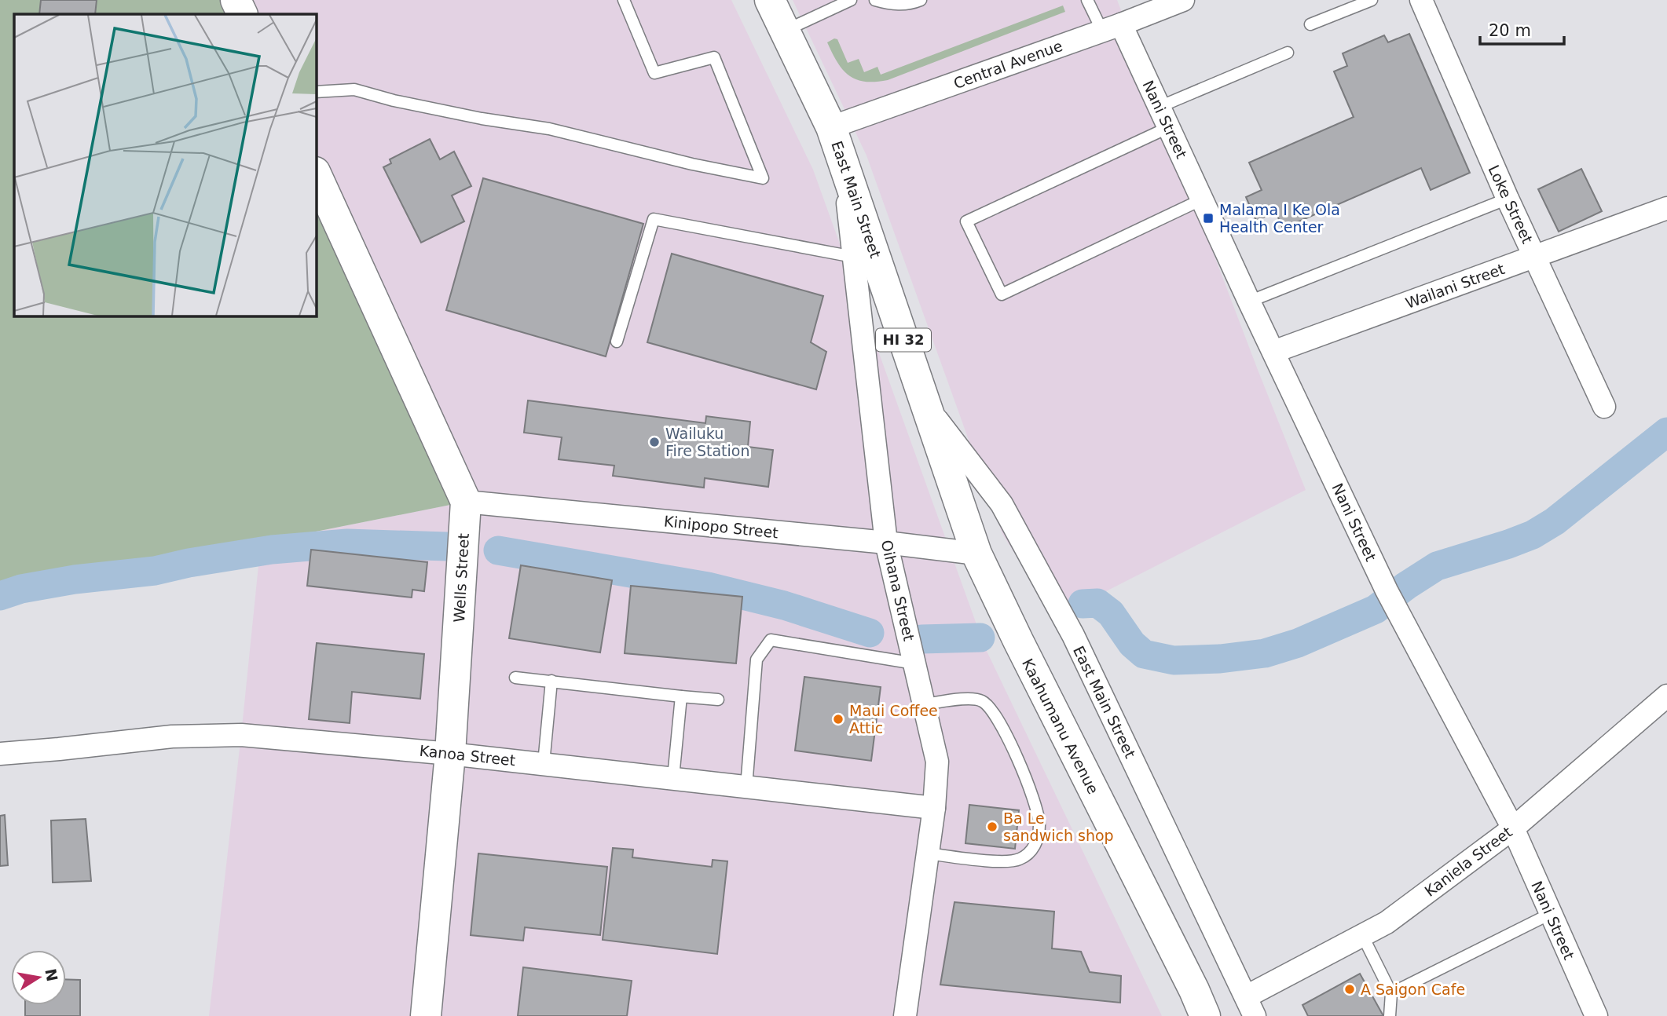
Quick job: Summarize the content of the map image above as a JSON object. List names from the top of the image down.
{
  "streets": {
    "main road": [
      "East Main Street",
      "HI 32",
      "Wells Street",
      "Kaahumanu Avenue"
    ],
    "street": [
      "Central Avenue",
      "Nani Street",
      "Loke Street",
      "Wailani Street",
      "Kinipopo Street",
      "Oihana Street",
      "Kanoa Street",
      "Kaniela Street"
    ]
  },
  "crossings": [
    ["Central Avenue", "Nani Street"],
    ["Central Avenue", "East Main Street"],
    ["Nani Street", "Wailani Street"],
    ["Nani Street", "Kaniela Street"],
    ["East Main Street", "Kinipopo Street"],
    ["East Main Street", "Oihana Street"],
    ["East Main Street", "Kaahumanu Avenue"],
    ["East Main Street", "Kaniela Street"],
    ["Loke Street", "Wailani Street"],
    ["Kinipopo Street", "Wells Street"],
    ["Kinipopo Street", "Oihana Street"],
    ["Kinipopo Street", "Kaahumanu Avenue"],
    ["Wells Street", "Kanoa Street"],
    ["Oihana Street", "Kanoa Street"]
  ],
  "places": {
    "transit": ["Malama I Ke Ola Health Center"],
    "other": [
      "Wailuku Fire Station",
      "Maui Coffee Attic",
      "Ba Le sandwich shop",
      "A Saigon Cafe"
    ]
  },
  "scale_bar": "20 m",
  "north": "right"
}
